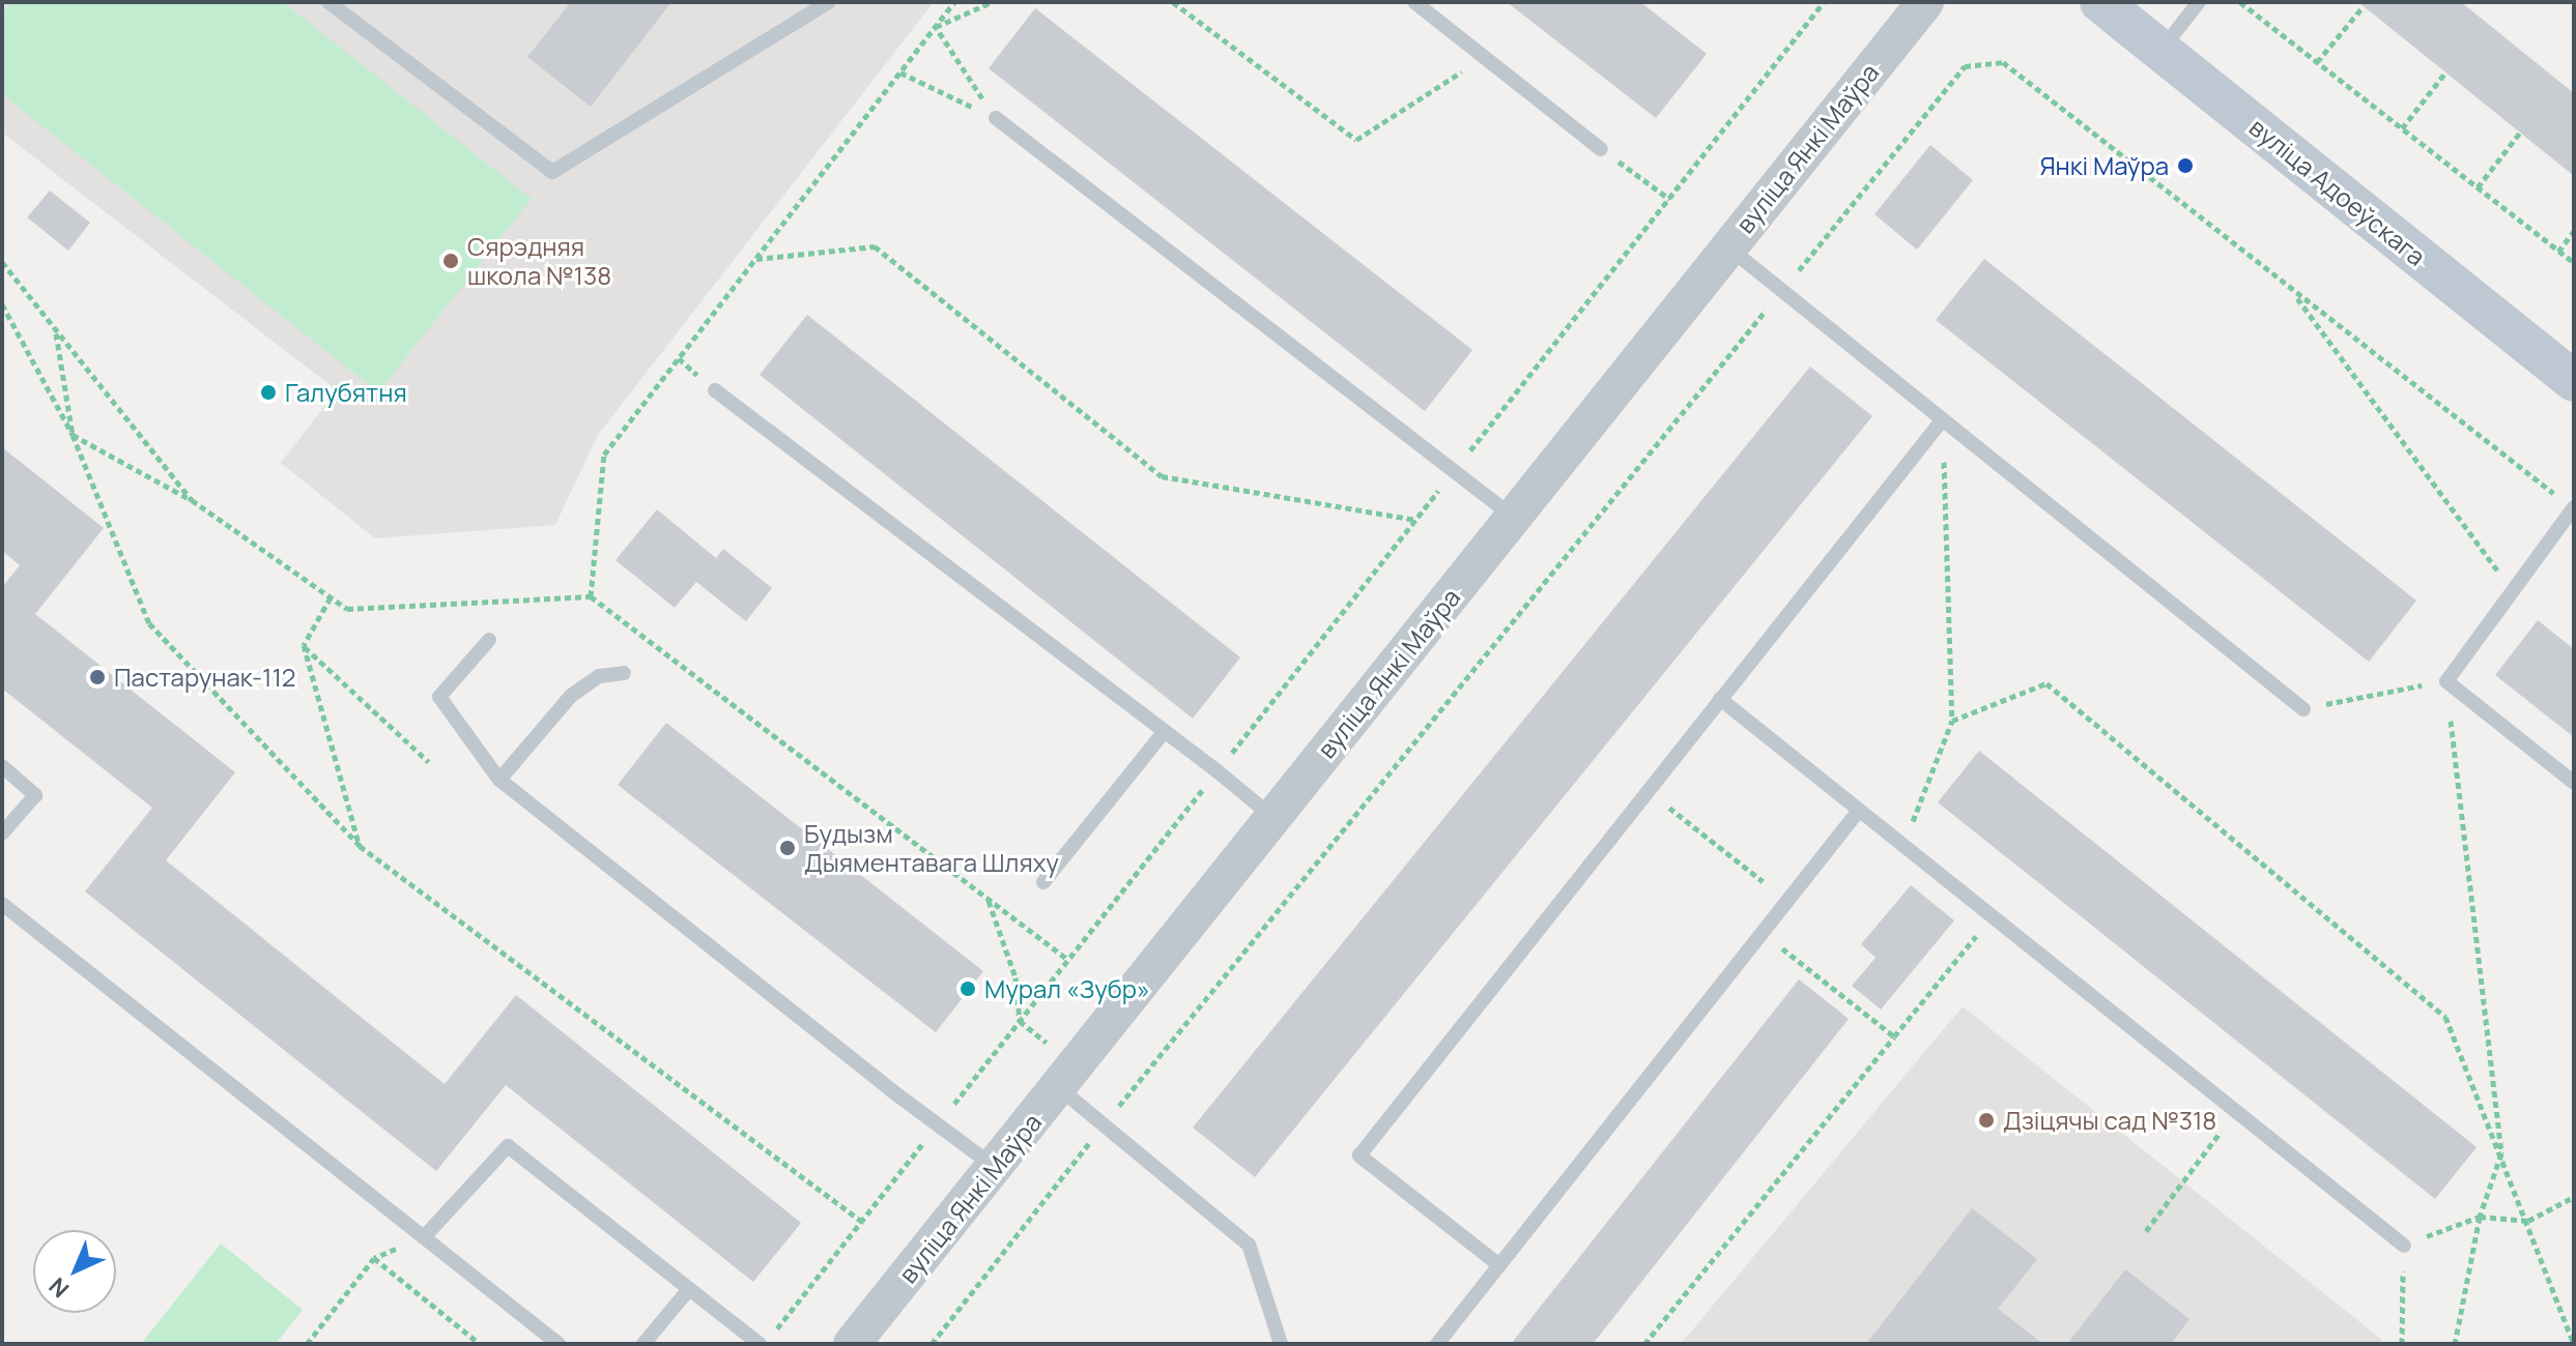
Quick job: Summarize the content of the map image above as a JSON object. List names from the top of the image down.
{
  "streets": {
    "main road": ["вуліца Адоеўскага"],
    "street": ["вуліца Янкі Маўра"]
  },
  "places": [
    "Янкі Маўра",
    "Сярэдняя школа №138",
    "Галубятня",
    "Пастарунак-112",
    "Будызм Дыяментавага Шляху",
    "Мурал «Зубр»",
    "Дзіцячы сад №318"
  ],
  "north": "bottom left"
}
